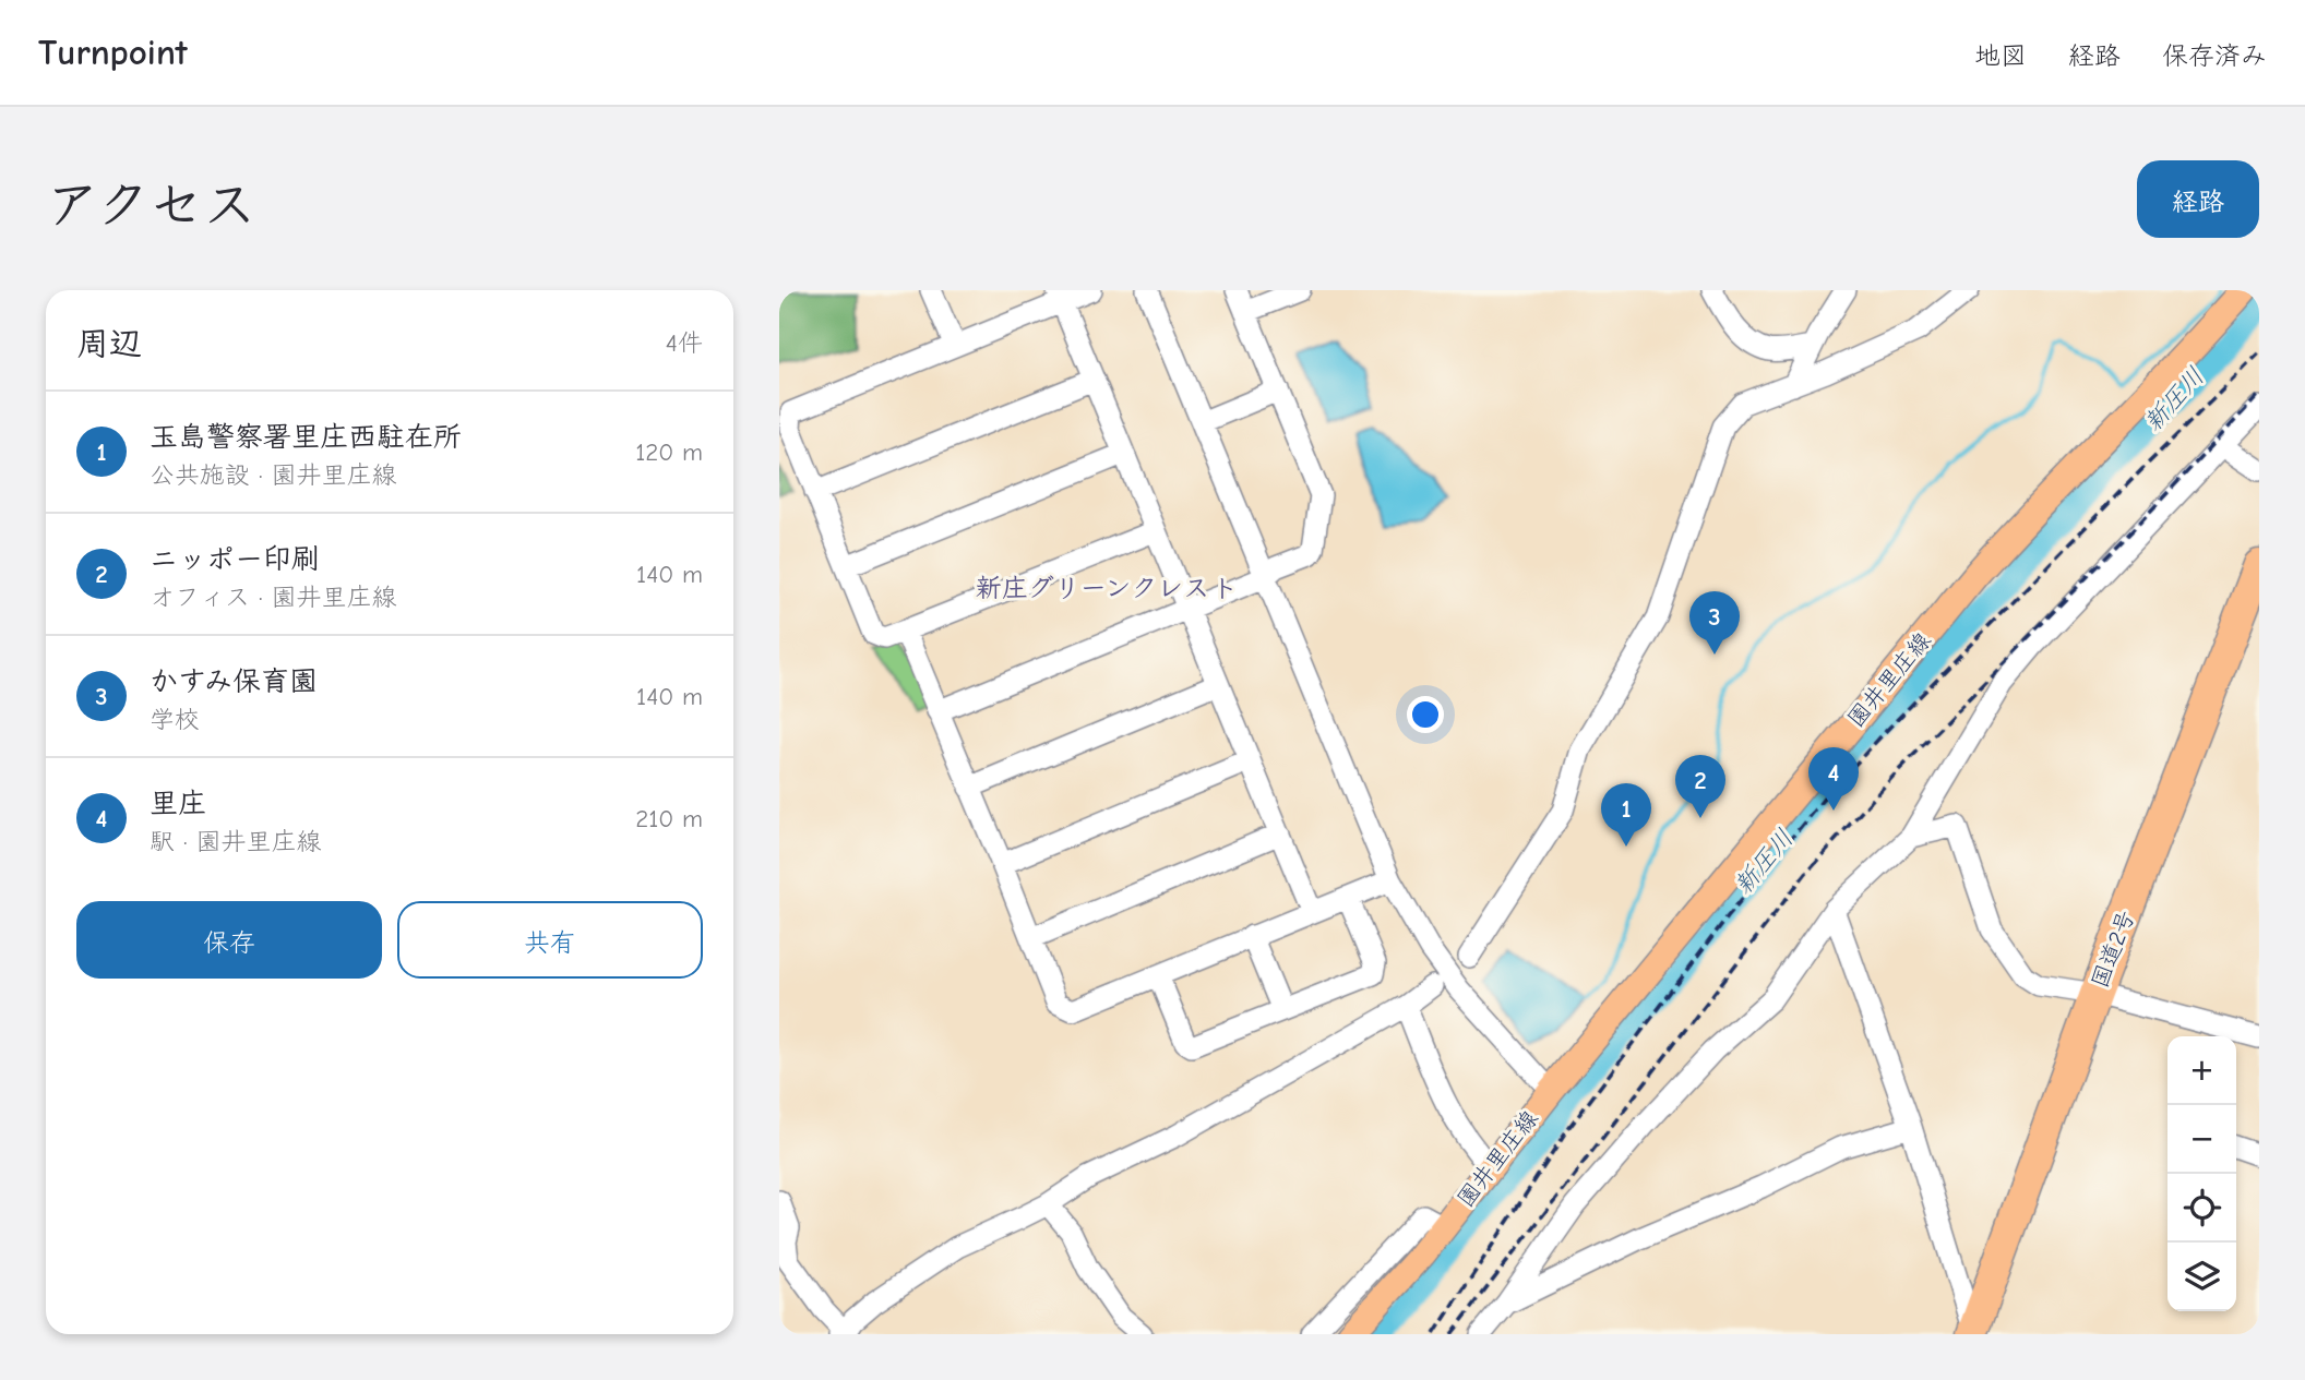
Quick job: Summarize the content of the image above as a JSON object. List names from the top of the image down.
{
  "streets": {
    "highway": ["国道2号"],
    "main road": ["園井里庄線"]
  },
  "districts": ["新庄グリーンクレスト"],
  "water": ["新圧川"],
  "page": {
    "header": "Turnpoint",
    "nav": ["地図", "経路", "保存済み"],
    "title": "アクセス",
    "buttons": [
      "経路",
      ["保存", "共有"]
    ],
    "heading": ["周辺", "4件"],
    "list": [
      {
        "mark": "1",
        "name": "玉島警察署里庄西駐在所",
        "note": "公共施設 · 園井里庄線",
        "value": "120 m"
      },
      {
        "mark": "2",
        "name": "ニッポー印刷",
        "note": "オフィス · 園井里庄線",
        "value": "140 m"
      },
      {
        "mark": "3",
        "name": "かすみ保育園",
        "note": "学校",
        "value": "140 m"
      },
      {
        "mark": "4",
        "name": "里庄",
        "note": "駅 · 園井里庄線",
        "value": "210 m"
      }
    ],
    "pins": [
      "3",
      "4",
      "2",
      "1"
    ],
    "map_buttons": ["+", "−"]
  }
}
